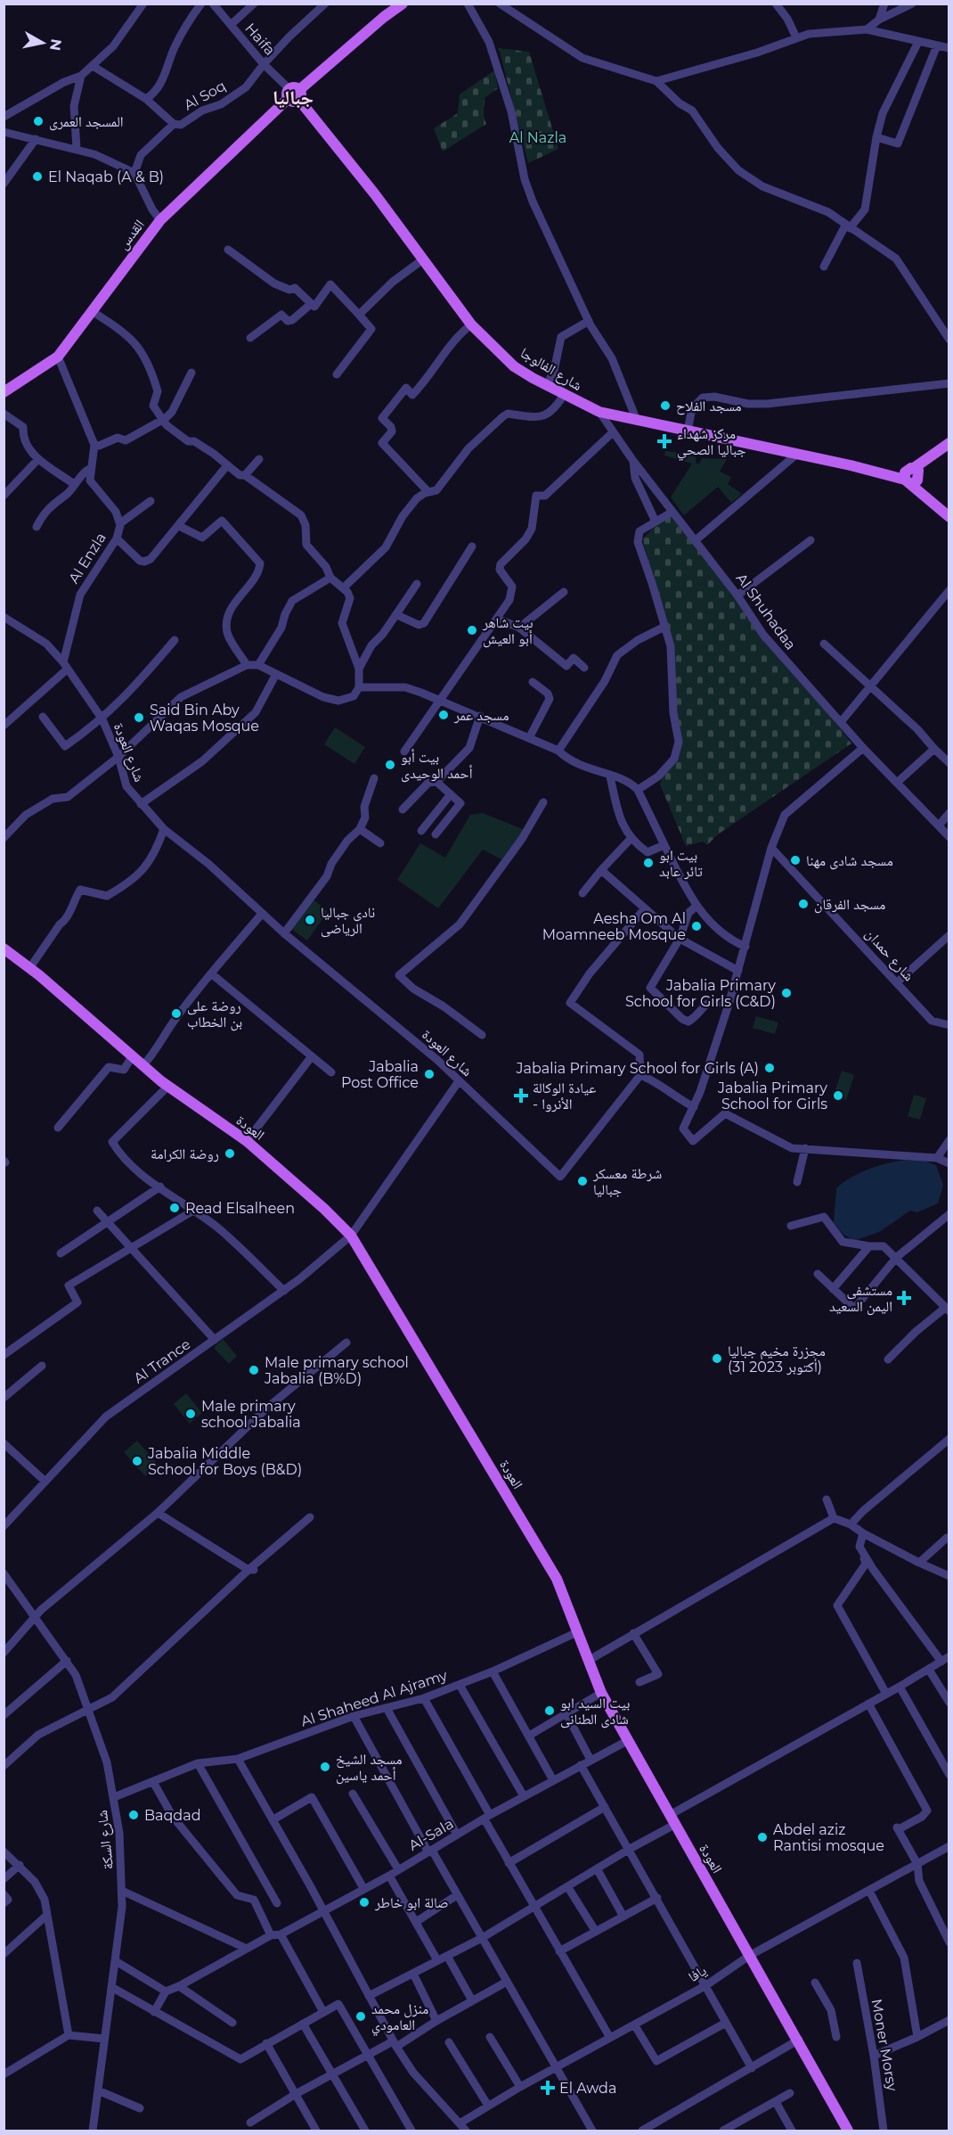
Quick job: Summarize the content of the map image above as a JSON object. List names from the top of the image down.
{
  "streets": {
    "main road": ["القدس", "شارع الفالوجا", "العودة"],
    "street": [
      "Haifa",
      "Al Soq",
      "Al Enzla",
      "Al Shuhadaa",
      "شارع العودة",
      "شارع حمدان",
      "Al Trance",
      "Al Shaheed Al Ajramy",
      "Al-Sala",
      "شارع السكة",
      "يافا",
      "Moner Morsy"
    ]
  },
  "crossings": [
    ["Haifa", "Al Soq"],
    ["Haifa", "القدس"],
    ["Haifa", "شارع الفالوجا"],
    ["القدس", "شارع الفالوجا"],
    ["القدس", "Al Enzla"],
    ["شارع الفالوجا", "Al Shuhadaa"],
    ["Al Enzla", "شارع العودة"],
    ["شارع العودة", "Al Trance"],
    ["العودة", "Al Trance"],
    ["العودة", "Al Shaheed Al Ajramy"],
    ["العودة", "Al-Sala"],
    ["العودة", "يافا"],
    ["Al Shaheed Al Ajramy", "شارع السكة"]
  ],
  "districts": ["جباليا"],
  "parks": ["Al Nazla"],
  "places": {
    "other": [
      "المسجد العمرى",
      "El Naqab (A & B)",
      "مسجد الفلاح",
      "بيت شاهر أبو العيش",
      "مسجد عمر",
      "Said Bin Aby Waqas Mosque",
      "بيت أبو أحمد الوحيدى",
      "مسجد شادى مهنا",
      "بيت ابو تائر عابد",
      "مسجد الفرقان",
      "نادى جباليا الرياضى",
      "Aesha Om Al Moamneeb Mosque",
      "Jabalia Primary School for Girls (C&D)",
      "روضة على بن الخطاب",
      "Jabalia Primary School for Girls (A)",
      "Jabalia Post Office",
      "Jabalia Primary School for Girls",
      "روضة الكرامة",
      "شرطة معسكر جباليا",
      "Read Elsalheen",
      "مجزرة مخيم جباليا (31 أكتوبر 2023)",
      "Male primary school Jabalia (B%D)",
      "Male primary school Jabalia",
      "Jabalia Middle School for Boys (B&D)",
      "بيت السيد ابو شادى الطنانى",
      "مسجد الشيخ أحمد ياسين",
      "Baqdad",
      "Abdel aziz Rantisi mosque",
      "صالة ابو خاطر",
      "منزل محمد العامودي"
    ],
    "health": [
      "مركز شهداء جباليا الصحي",
      "عيادة الوكالة - الأنروا",
      "مستشفى اليمن السعيد",
      "El Awda"
    ]
  },
  "north": "right"
}
